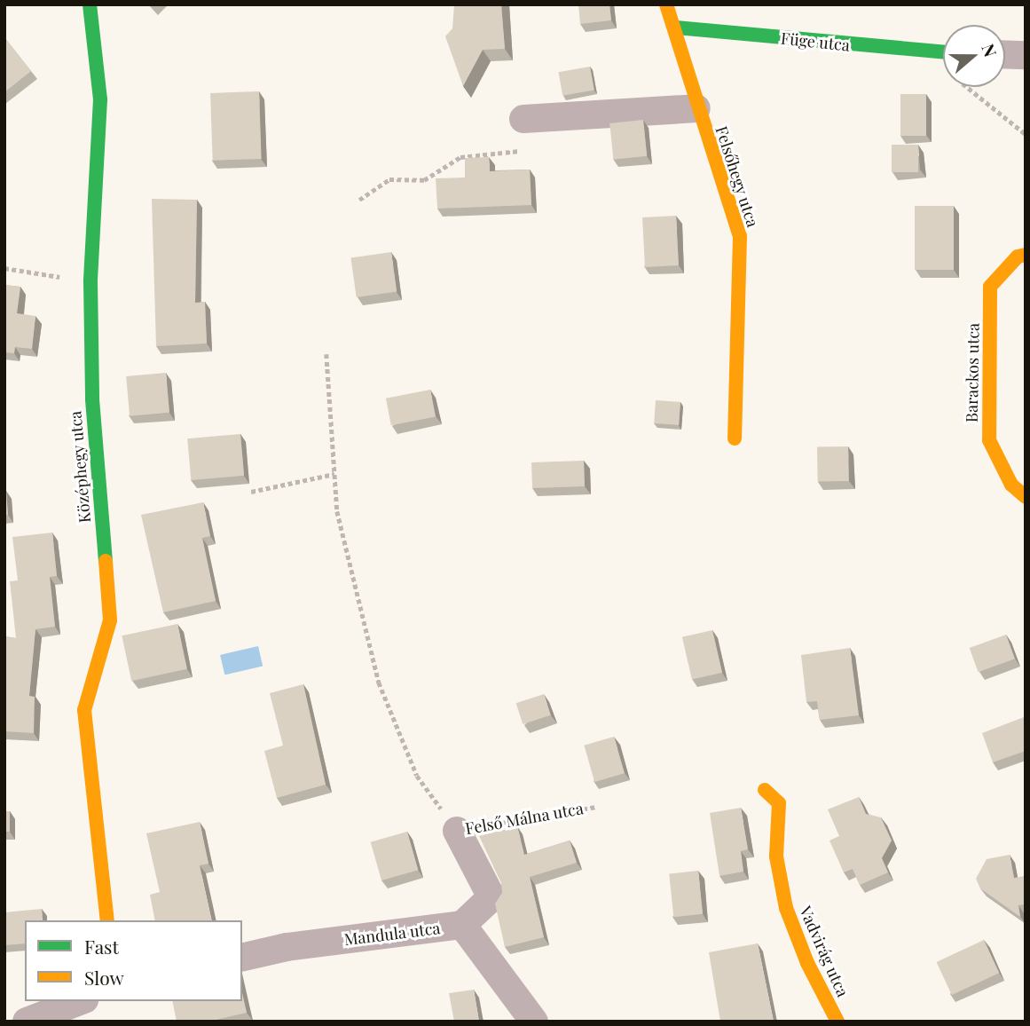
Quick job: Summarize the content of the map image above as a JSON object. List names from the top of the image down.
{
  "streets": {
    "street": [
      "Füge utca",
      "Felsőhegy utca",
      "Barackos utca",
      "Középhegy utca",
      "Felső Málna utca",
      "Mandula utca",
      "Vadvirág utca"
    ]
  },
  "crossings": [
    ["Füge utca", "Felsőhegy utca"],
    ["Felső Málna utca", "Mandula utca"]
  ],
  "legend": ["Fast", "Slow"],
  "north": "right"
}
